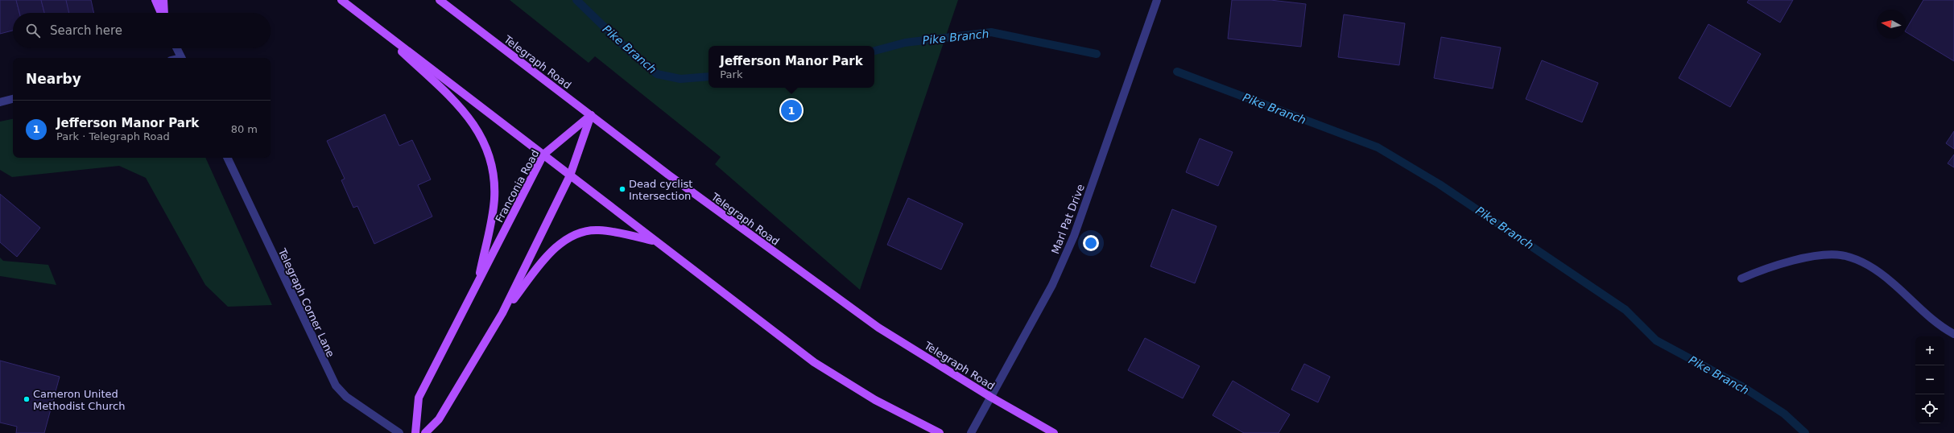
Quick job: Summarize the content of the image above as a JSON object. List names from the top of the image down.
{
  "streets": {
    "main road": ["Telegraph Road", "Franconia Road"],
    "street": ["Marl Pat Drive", "Telegraph Corner Lane"]
  },
  "crossings": [
    ["Telegraph Road", "Franconia Road"],
    ["Telegraph Road", "Marl Pat Drive"]
  ],
  "water": ["Pike Branch"],
  "places": ["Dead cyclist Intersection", "Cameron United Methodist Church"],
  "north": "left",
  "page": {
    "search": "Search here",
    "popup": ["Jefferson Manor Park", "Park"],
    "heading": "Nearby",
    "pins": "1",
    "list": [
      {
        "mark": "1",
        "name": "Jefferson Manor Park",
        "note": "Park · Telegraph Road",
        "value": "80 m"
      }
    ],
    "map_buttons": ["+", "−"]
  }
}
